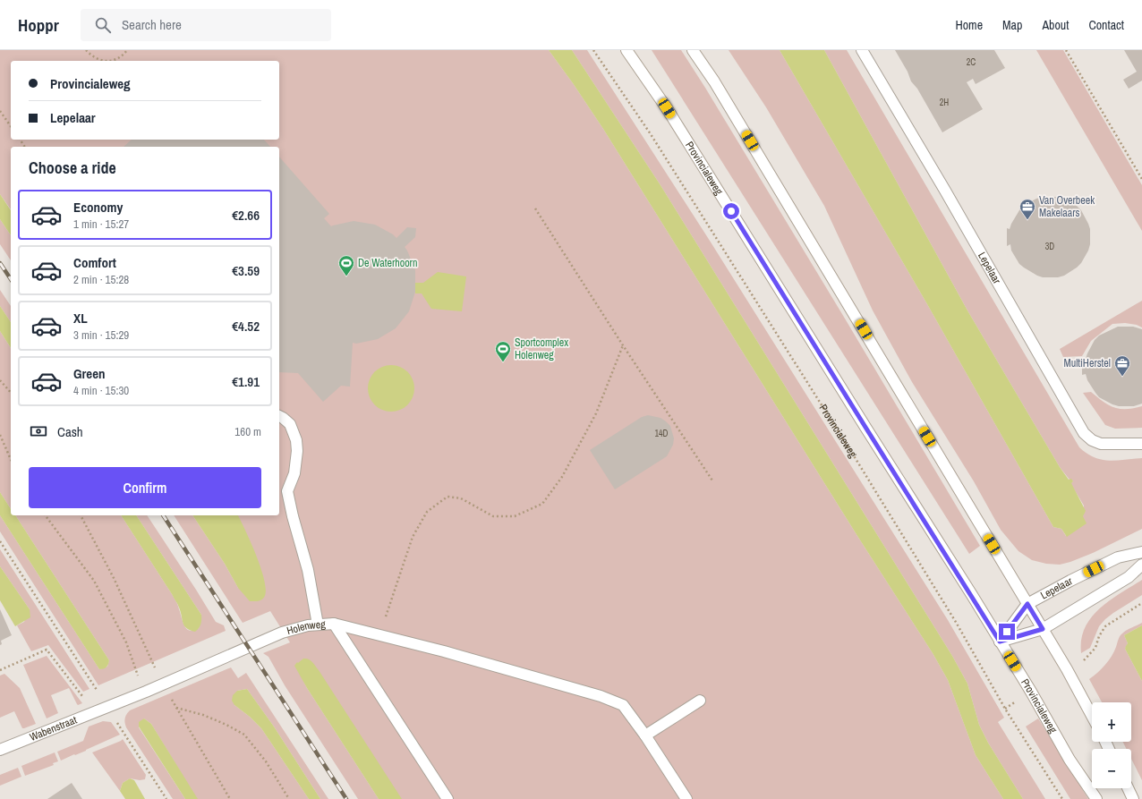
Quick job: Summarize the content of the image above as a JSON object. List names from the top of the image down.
{
  "streets": {
    "main road": [
      "Provincialeweg",
      "Lepelaar",
      "Holenweg",
      "Wabenstraat"
    ]
  },
  "crossings": [
    ["Provincialeweg", "Lepelaar"],
    ["Holenweg", "Wabenstraat"]
  ],
  "places": {
    "office": ["Van Overbeek Makelaars", "MultiHerstel"],
    "sports": ["De Waterhoorn", "Sportcomplex Holenweg"]
  },
  "house_numbers": [
    "2C",
    "2H",
    "3D",
    "14D"
  ],
  "page": {
    "header": "Hoppr",
    "search": "Search here",
    "nav": [
      "Home",
      "Map",
      "About",
      "Contact"
    ],
    "banner": ["Provincialeweg", "Lepelaar"],
    "heading": "Choose a ride",
    "list": [
      {
        "name": "Economy",
        "note": "1 min · 15:27",
        "value": "€2.66"
      },
      {
        "name": "Comfort",
        "note": "2 min · 15:28",
        "value": "€3.59"
      },
      {
        "name": "XL",
        "note": "3 min · 15:29",
        "value": "€4.52"
      },
      {
        "name": "Green",
        "note": "4 min · 15:30",
        "value": "€1.91"
      }
    ],
    "pay": ["Cash", "160 m"],
    "buttons": "Confirm",
    "map_buttons": ["+", "−"]
  }
}
